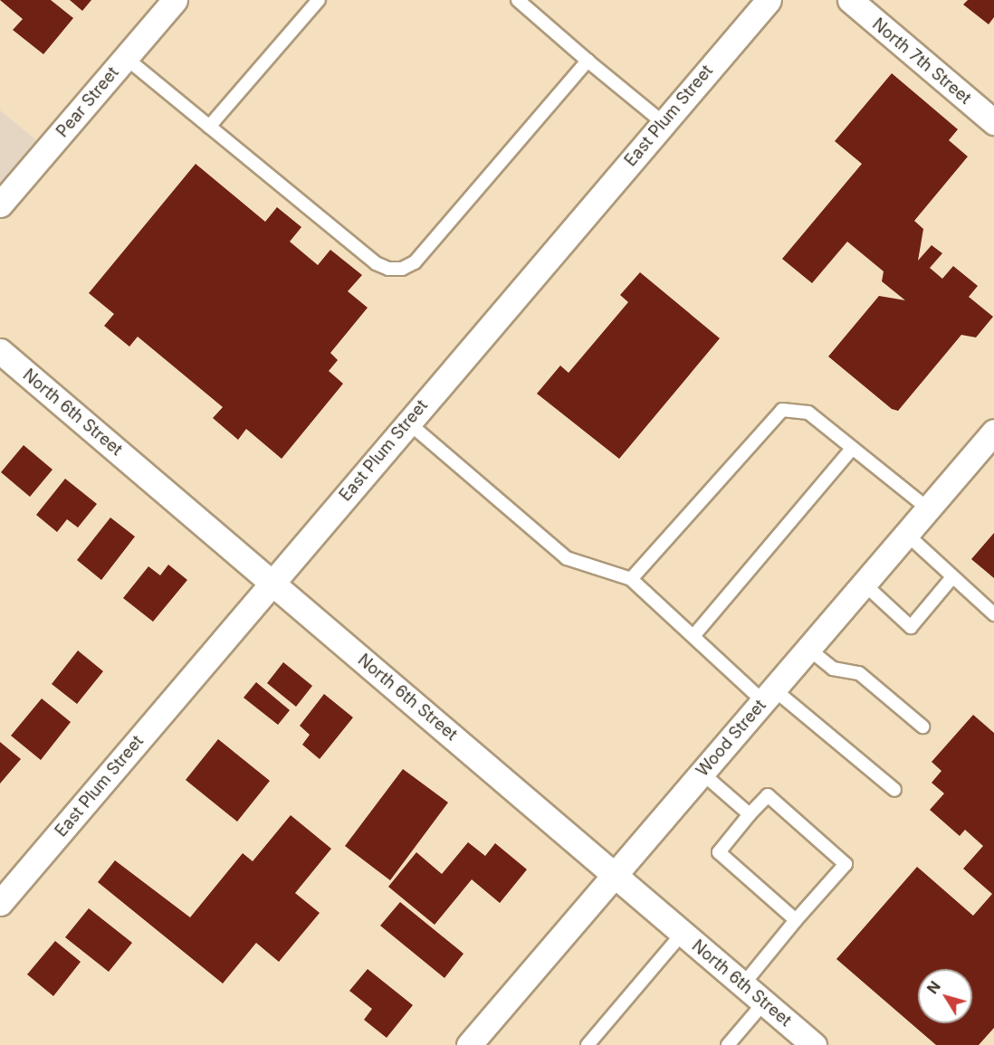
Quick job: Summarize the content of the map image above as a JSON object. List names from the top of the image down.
{
  "streets": {
    "street": [
      "North 7th Street",
      "Pear Street",
      "East Plum Street",
      "North 6th Street",
      "Wood Street"
    ]
  },
  "crossings": [
    ["East Plum Street", "North 6th Street"],
    ["North 6th Street", "Wood Street"]
  ],
  "north": "top left"
}
